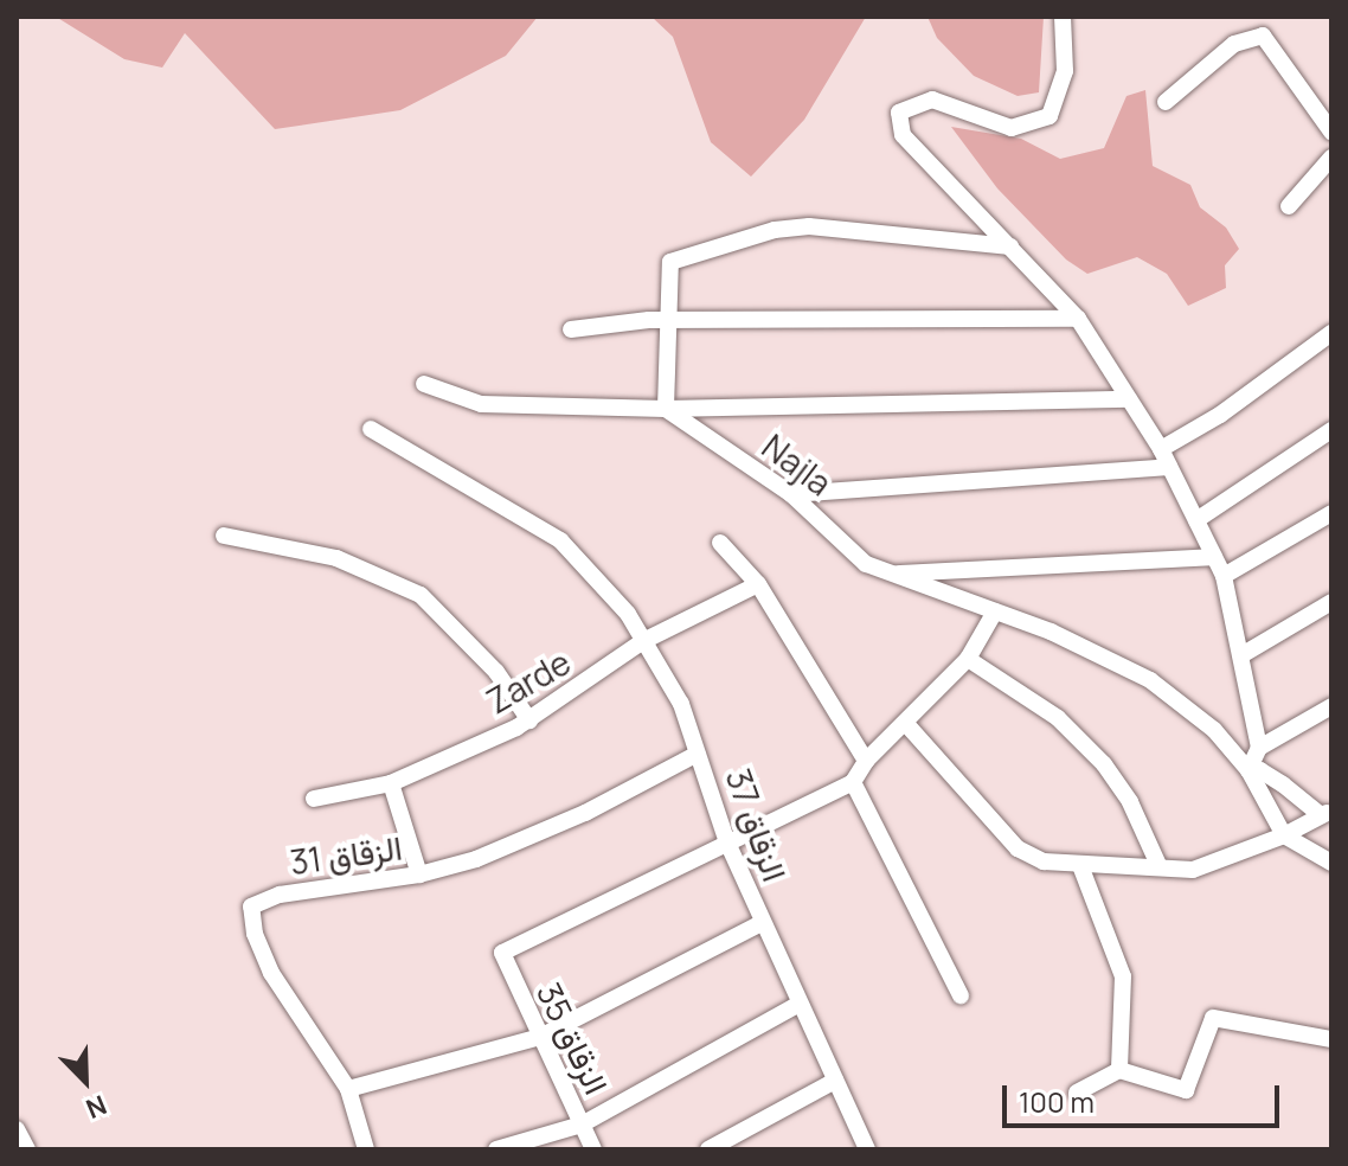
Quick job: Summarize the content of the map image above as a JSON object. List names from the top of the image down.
{
  "streets": {
    "street": [
      "Najla",
      "Zarde",
      "الزقاق 37",
      "الزقاق 31",
      "الزقاق 35"
    ]
  },
  "crossings": [
    ["Zarde", "الزقاق 37"],
    ["الزقاق 37", "الزقاق 31"],
    ["الزقاق 37", "الزقاق 35"]
  ],
  "scale_bar": "100 m",
  "north": "bottom right"
}
